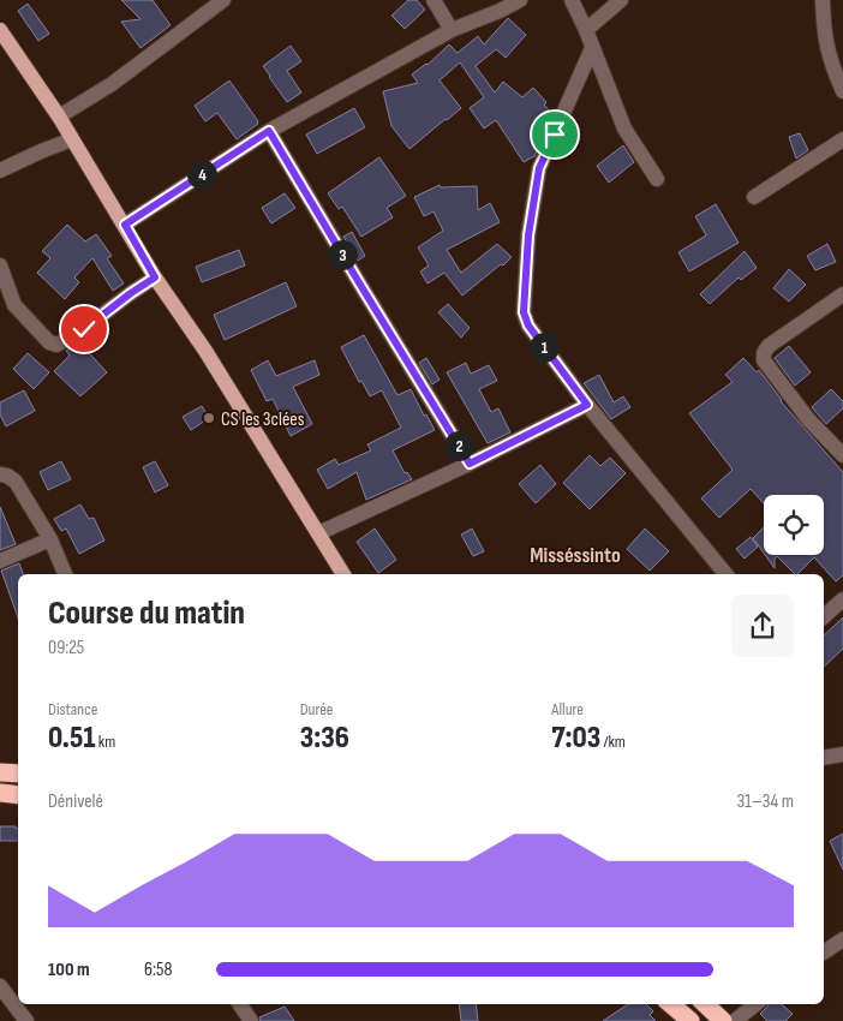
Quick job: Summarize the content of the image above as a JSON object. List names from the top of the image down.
{
  "districts": ["Misséssinto"],
  "places": ["CS les 3clées"],
  "page": {
    "pins": [
      "4",
      "3",
      "1",
      "2"
    ],
    "heading": ["Course du matin", "09:25"],
    "stats": [
      ["Distance", "0.51 km"],
      ["Durée", "3:36"],
      ["Allure", "7:03 /km"]
    ],
    "chart": ["Dénivelé", "31–34 m"],
    "list": [
      {
        "name": "100 m",
        "note": "6:58"
      }
    ]
  }
}
